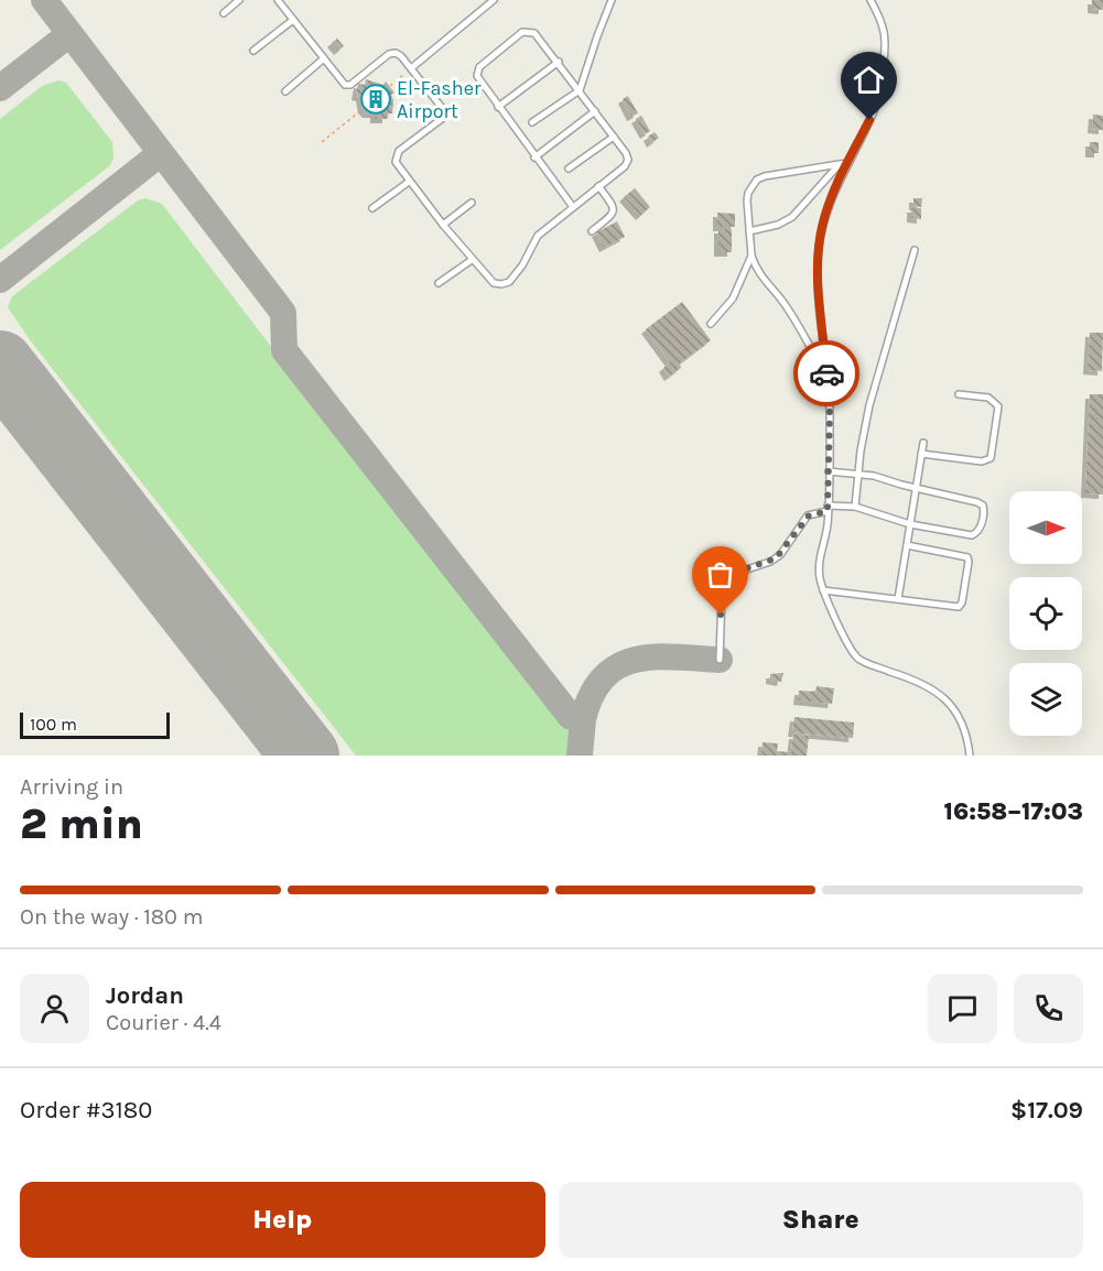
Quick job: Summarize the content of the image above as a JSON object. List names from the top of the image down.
{
  "places": {
    "building": ["El-Fasher Airport"]
  },
  "scale_bar": "100 m",
  "north": "right",
  "page": {
    "scale": "100 m",
    "heading": ["2 min", "Arriving in", "16:58–17:03"],
    "panel": [
      "Jordan",
      "Courier · 4.4",
      "Order #3180",
      "$17.09"
    ],
    "bar": "On the way · 180 m",
    "buttons": ["Help", "Share"]
  }
}
